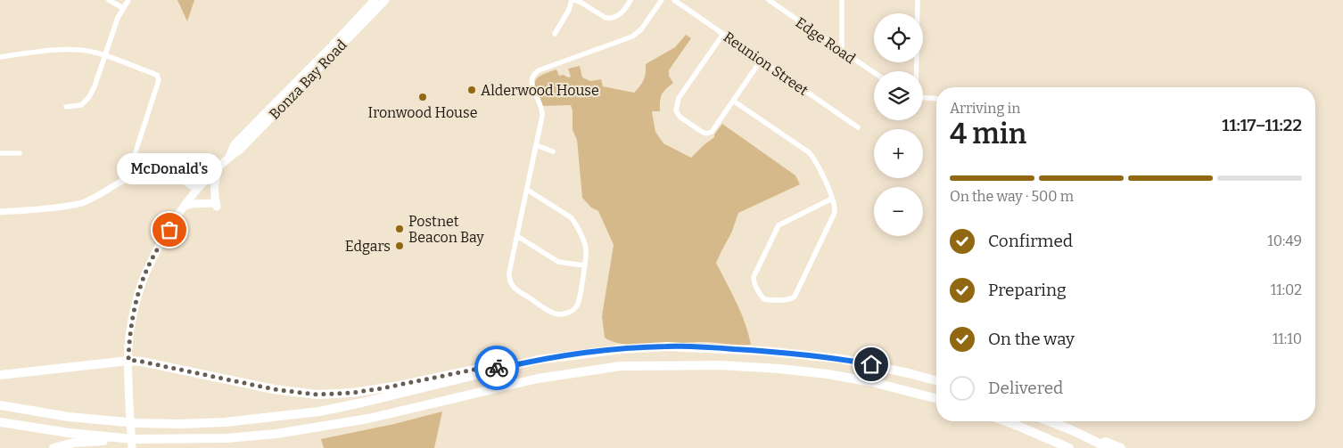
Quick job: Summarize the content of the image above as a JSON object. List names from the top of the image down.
{
  "streets": {
    "main road": ["Bonza Bay Road"],
    "street": ["Edge Road", "Reunion Street"]
  },
  "places": [
    "Alderwood House",
    "Ironwood House",
    "Postnet Beacon Bay",
    "McDonald's",
    "Edgars"
  ],
  "page": {
    "map_buttons": ["+", "−"],
    "heading": ["4 min", "Arriving in", "11:17–11:22"],
    "bubble": "McDonald's",
    "bar": "On the way · 500 m",
    "list": [
      ["Confirmed", "10:49"],
      ["Preparing", "11:02"],
      ["On the way", "11:10"],
      "Delivered"
    ]
  }
}
